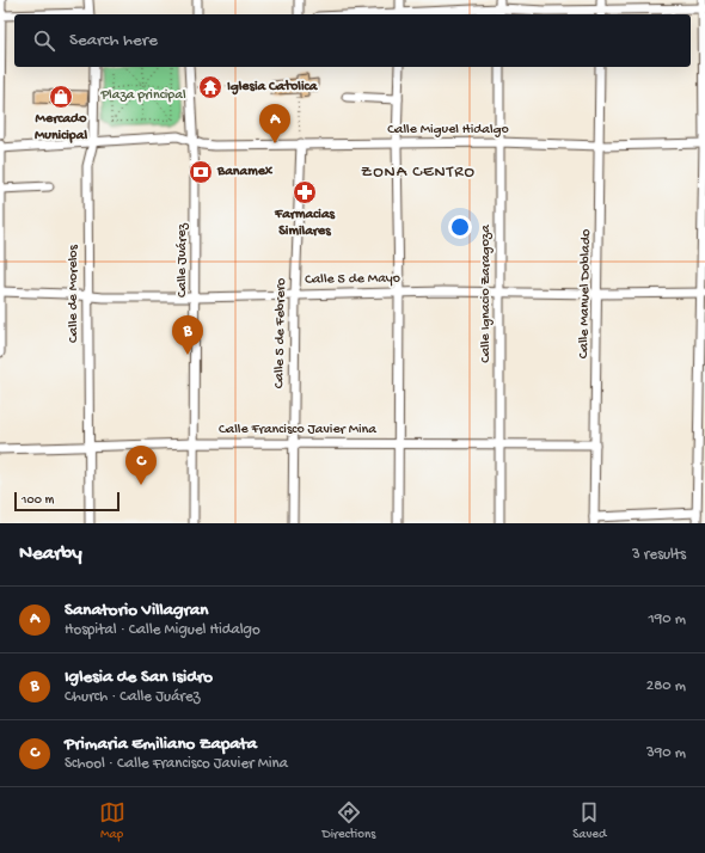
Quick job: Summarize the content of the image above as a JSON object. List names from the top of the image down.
{
  "streets": {
    "street": [
      "Calle Miguel Hidalgo",
      "Calle Juárez",
      "Calle 5 de Mayo",
      "Calle de Morelos",
      "Calle Ignacio Zaragoza",
      "Calle Manuel Doblado",
      "Calle 5 de Febrero",
      "Calle Francisco Javier Mina"
    ]
  },
  "crossings": [
    ["Calle Miguel Hidalgo", "Calle Juárez"],
    ["Calle Miguel Hidalgo", "Calle de Morelos"],
    ["Calle Miguel Hidalgo", "Calle Ignacio Zaragoza"],
    ["Calle Miguel Hidalgo", "Calle Manuel Doblado"],
    ["Calle Miguel Hidalgo", "Calle 5 de Febrero"],
    ["Calle Juárez", "Calle 5 de Mayo"],
    ["Calle Juárez", "Calle Francisco Javier Mina"],
    ["Calle 5 de Mayo", "Calle de Morelos"],
    ["Calle 5 de Mayo", "Calle Ignacio Zaragoza"],
    ["Calle 5 de Mayo", "Calle Manuel Doblado"],
    ["Calle 5 de Mayo", "Calle 5 de Febrero"],
    ["Calle de Morelos", "Calle Francisco Javier Mina"],
    ["Calle Ignacio Zaragoza", "Calle Francisco Javier Mina"],
    ["Calle Manuel Doblado", "Calle Francisco Javier Mina"],
    ["Calle 5 de Febrero", "Calle Francisco Javier Mina"]
  ],
  "districts": ["ZONA CENTRO"],
  "parks": ["Plaza principal"],
  "places": {
    "temple": ["Iglesia Catolica"],
    "shop": ["Mercado Municipal"],
    "bank": ["Banamex"],
    "pharmacy": ["Farmacias Similares"]
  },
  "scale_bar": "100 m",
  "page": {
    "search": "Search here",
    "pins": ["A", "B", "C"],
    "scale": "100 m",
    "heading": ["Nearby", "3 results"],
    "list": [
      {
        "mark": "A",
        "name": "Sanatorio Villagran",
        "note": "Hospital · Calle Miguel Hidalgo",
        "value": "190 m"
      },
      {
        "mark": "B",
        "name": "Iglesia de San Isidro",
        "note": "Church · Calle Juárez",
        "value": "280 m"
      },
      {
        "mark": "C",
        "name": "Primaria Emiliano Zapata",
        "note": "School · Calle Francisco Javier Mina",
        "value": "390 m"
      }
    ],
    "nav": ["Map", "Directions", "Saved"]
  }
}
